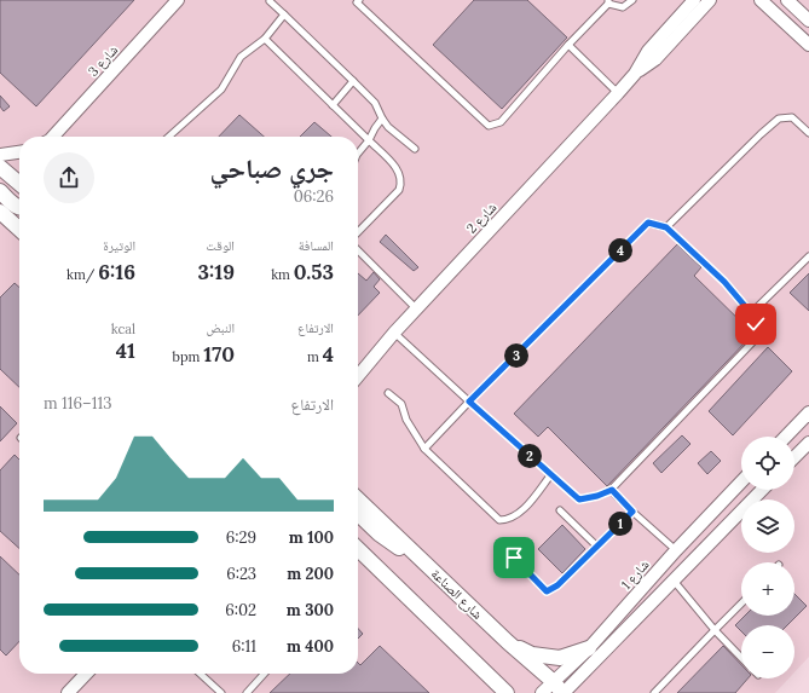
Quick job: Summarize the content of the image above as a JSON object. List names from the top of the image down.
{
  "streets": {
    "street": [
      "شارع 3",
      "شارع 2",
      "شارع 1",
      "شارع الصناعة"
    ]
  },
  "crossings": [
    ["شارع 1", "شارع الصناعة"]
  ],
  "page": {
    "heading": ["جري صباحي", "06:26"],
    "stats": [
      ["المسافة", "0.53 km"],
      ["الوقت", "3:19"],
      ["الوتيرة", "6:16 /km"],
      ["الارتفاع", "4 m"],
      ["النبض", "170 bpm"],
      ["kcal", "41"]
    ],
    "pins": [
      "4",
      "3",
      "2",
      "1"
    ],
    "chart": ["الارتفاع", "113–116 m"],
    "map_buttons": ["+", "−"],
    "list": [
      {
        "name": "100 m",
        "note": "6:29"
      },
      {
        "name": "200 m",
        "note": "6:23"
      },
      {
        "name": "300 m",
        "note": "6:02"
      },
      {
        "name": "400 m",
        "note": "6:11"
      }
    ]
  }
}
